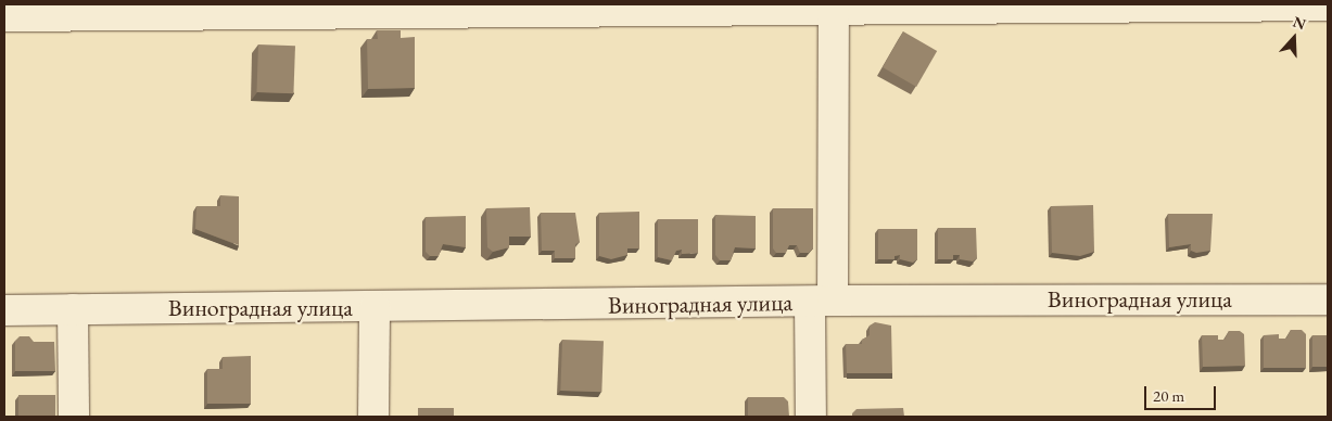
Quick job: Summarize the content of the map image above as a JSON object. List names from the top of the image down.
{
  "streets": {
    "street": ["Виноградная улица"]
  },
  "scale_bar": "20 m",
  "north": "top"
}
